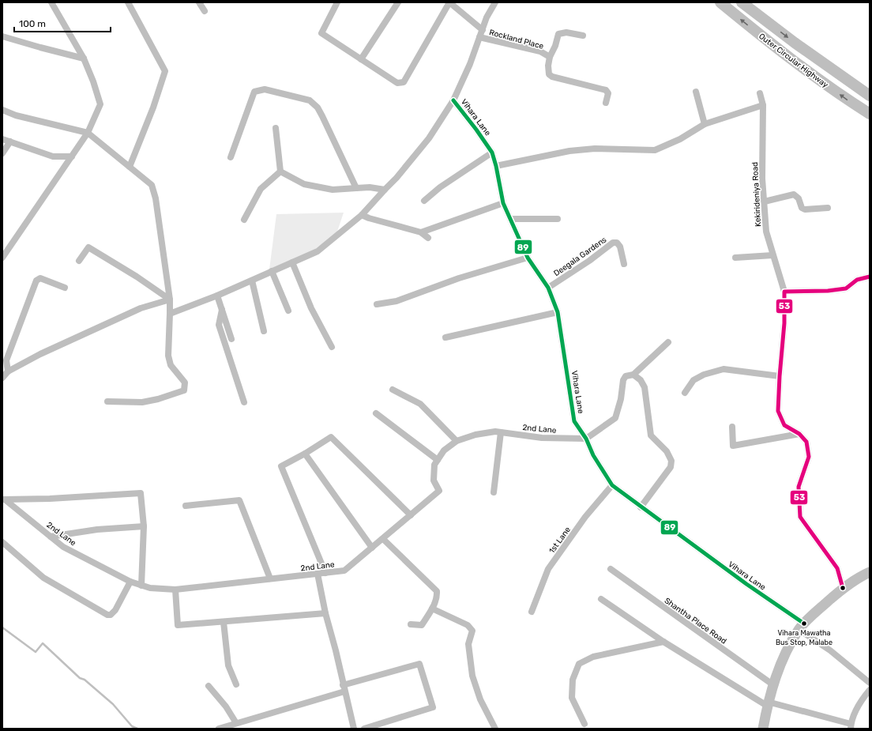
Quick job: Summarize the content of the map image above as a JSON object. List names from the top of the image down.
{
  "streets": {
    "highway": ["Outer Circular Highway"],
    "street": [
      "Rockland Place",
      "Vihara Lane",
      "Kekirideniya Road",
      "Deegala Gardens",
      "2nd Lane",
      "1st Lane",
      "Shantha Place Road"
    ]
  },
  "crossings": [
    ["Vihara Lane", "Deegala Gardens"],
    ["Vihara Lane", "2nd Lane"],
    ["Vihara Lane", "1st Lane"]
  ],
  "places": ["Vihara Mawatha Bus Stop, Malabe"],
  "lines": ["transit line 89", "transit line 53"],
  "scale_bar": "100 m"
}
